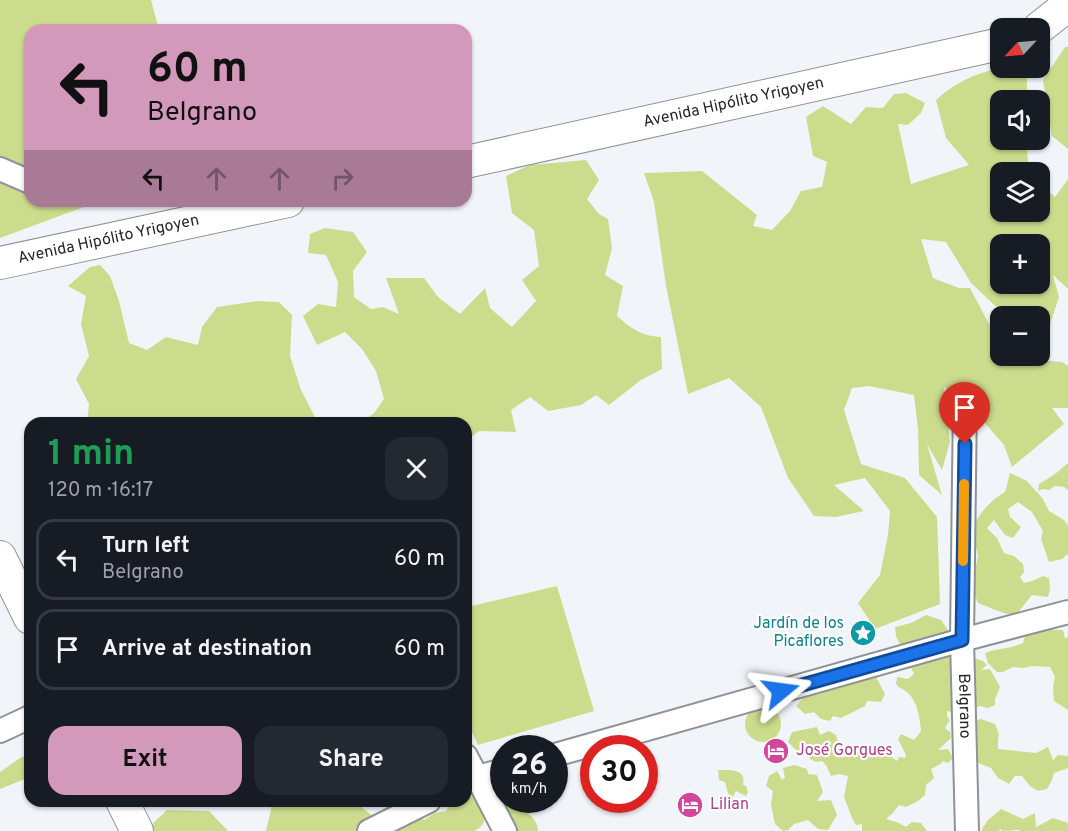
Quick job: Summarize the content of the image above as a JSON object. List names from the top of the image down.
{
  "streets": {
    "main road": ["Avenida Hipólito Yrigoyen"],
    "street": ["Belgrano"]
  },
  "places": {
    "place": ["Jardín de los Picaflores"],
    "hotel": ["José Gorgues", "Lilian"]
  },
  "north": "bottom left",
  "page": {
    "map_buttons": ["+", "−"],
    "turn": ["60 m", "Belgrano"],
    "heading": ["1 min", "120 m · 16:17"],
    "list": [
      {
        "name": "Turn left",
        "note": "Belgrano",
        "value": "60 m"
      },
      {
        "name": "Arrive at destination",
        "value": "60 m"
      }
    ],
    "buttons": ["Exit", "Share"],
    "speed": "26 km/h",
    "limit": "30"
  }
}
